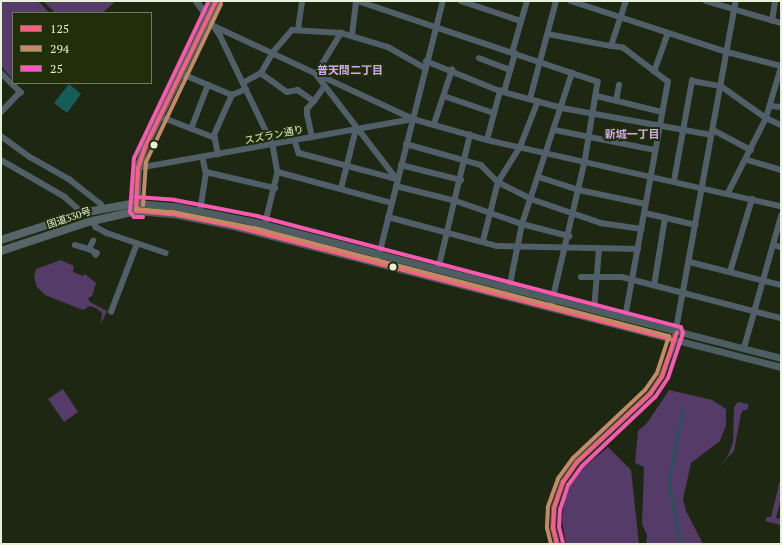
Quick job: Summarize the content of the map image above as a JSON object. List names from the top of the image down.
{
  "streets": {
    "highway": ["国道330号"],
    "street": ["スズラン通り"]
  },
  "districts": ["普天間二丁目", "新城一丁目"],
  "lines": ["transit line 125", "transit line 25", "transit line 294"],
  "legend": ["125", "294", "25"]
}
